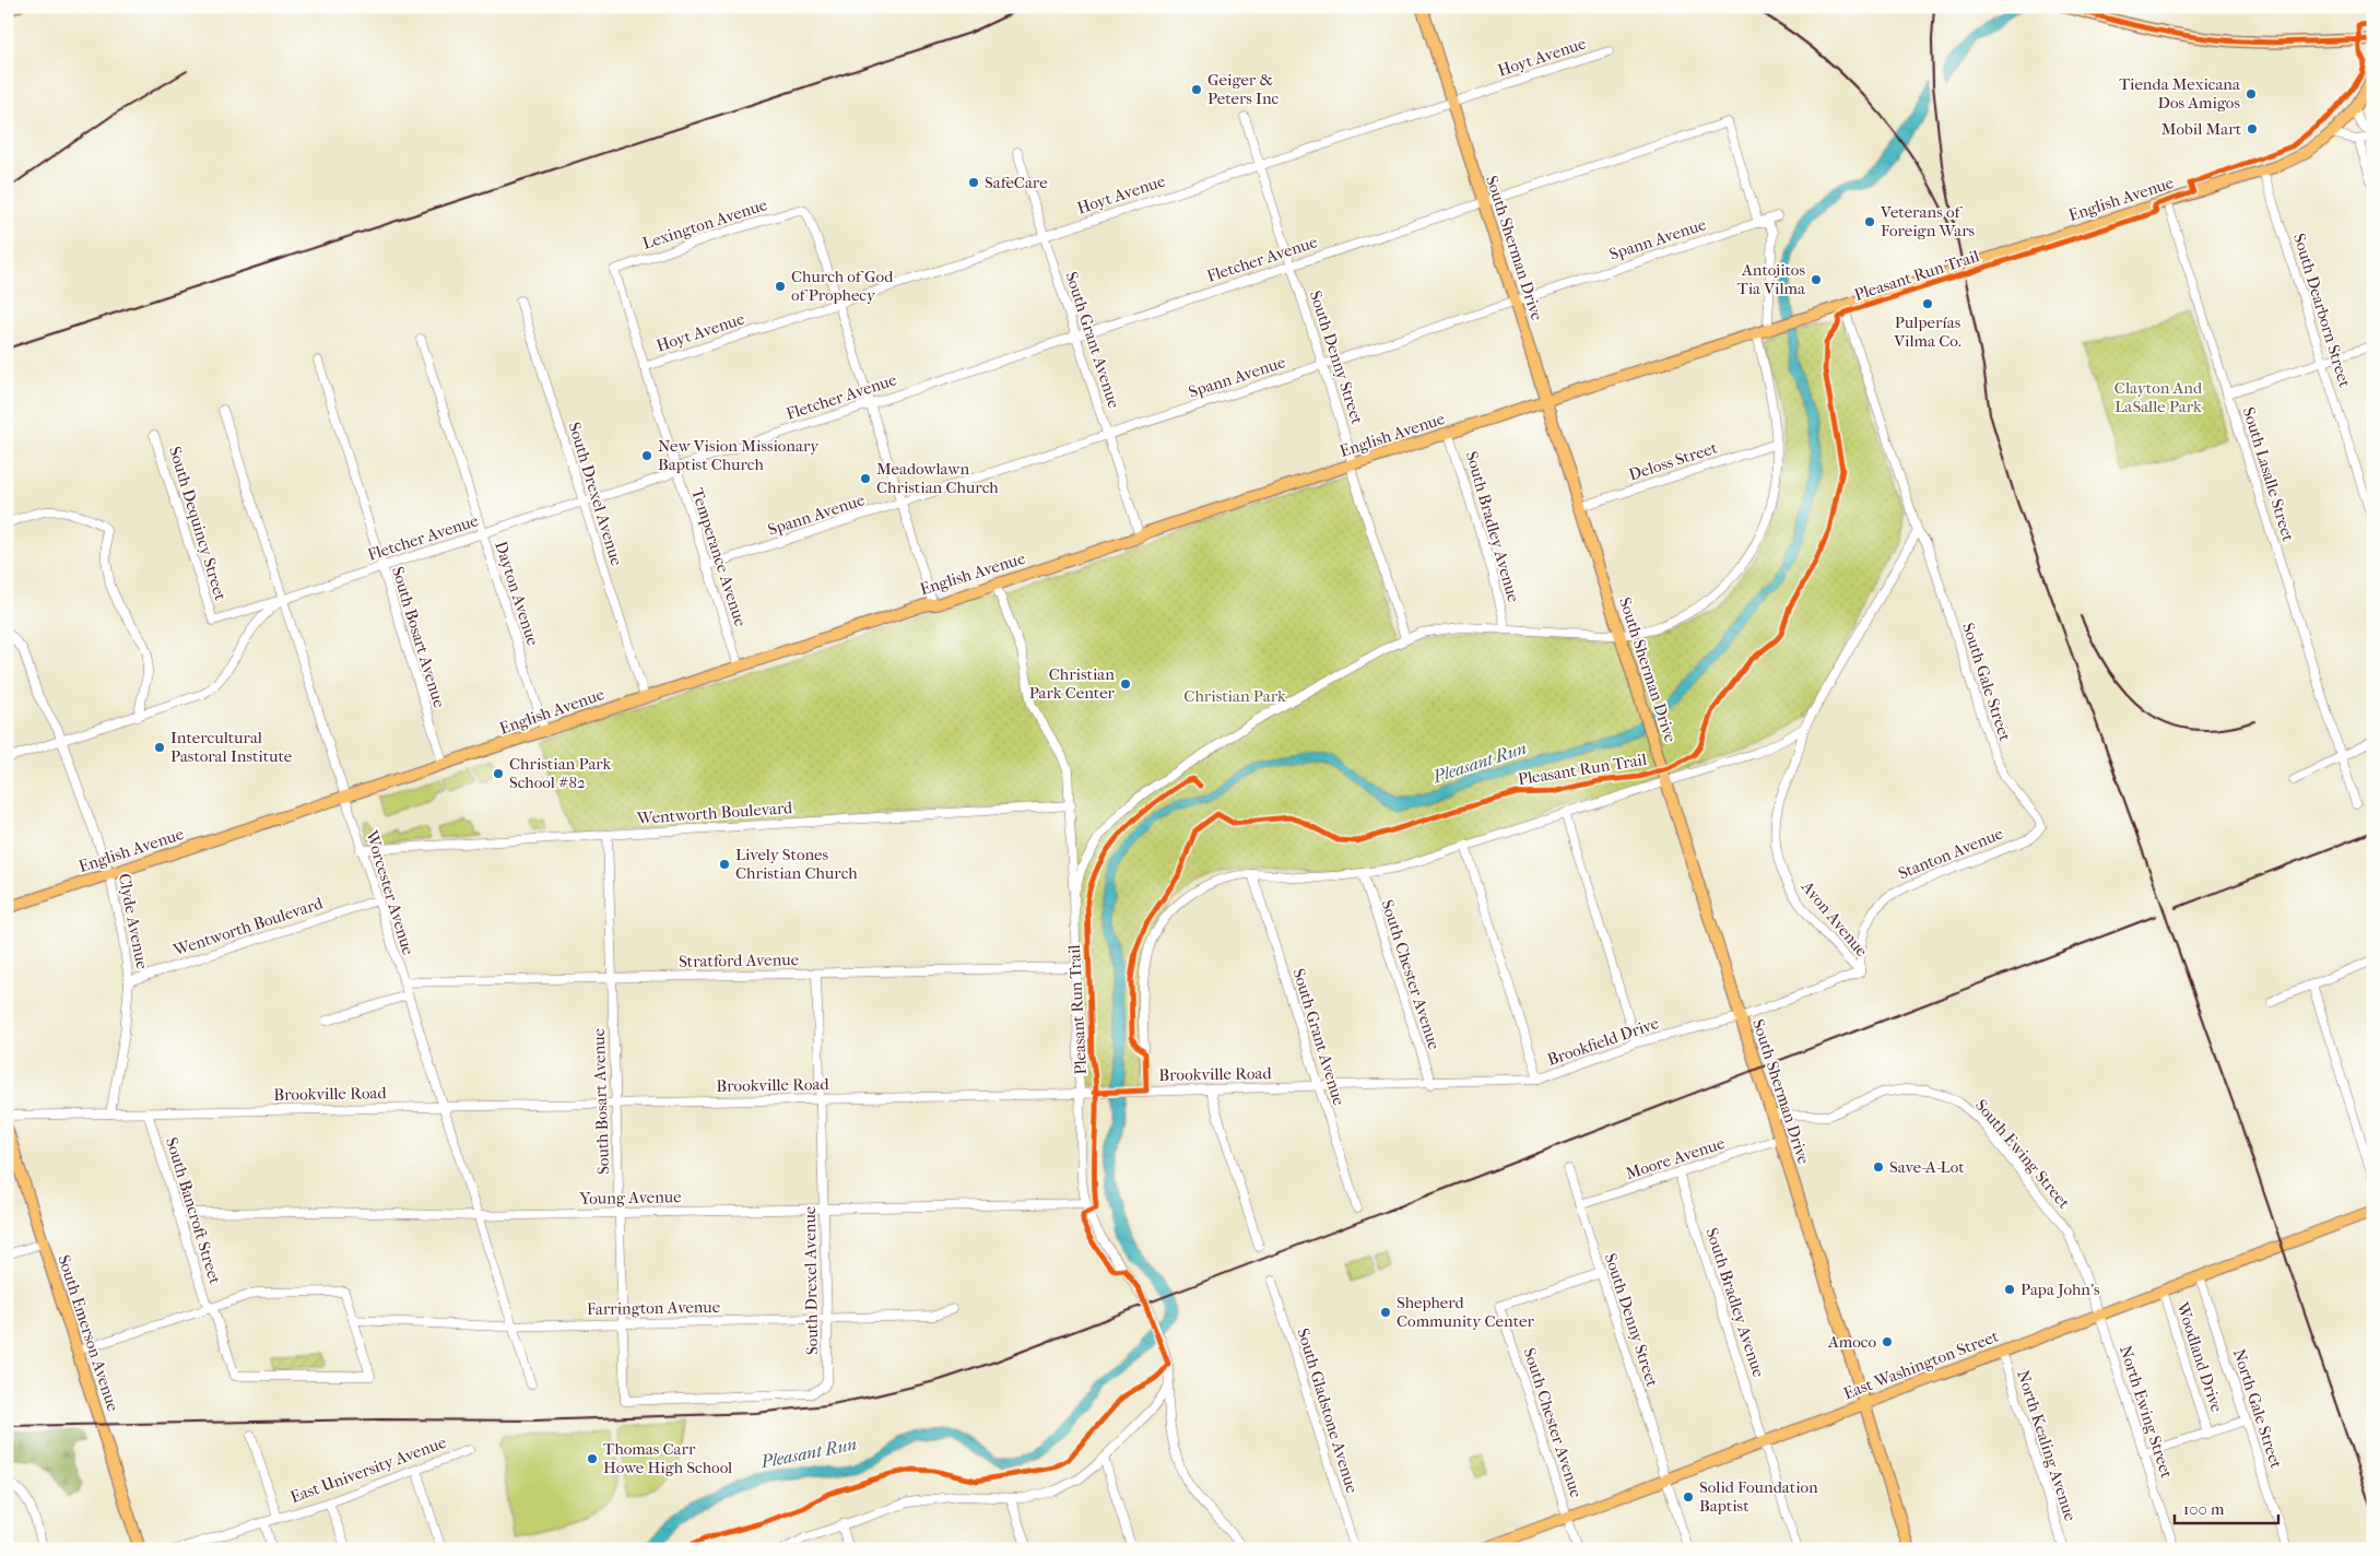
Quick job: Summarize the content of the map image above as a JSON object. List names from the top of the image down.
{
  "streets": {
    "main road": [
      "English Avenue",
      "South Sherman Drive",
      "South Emerson Avenue",
      "East Washington Street"
    ],
    "street": [
      "Hoyt Avenue",
      "Lexington Avenue",
      "Spann Avenue",
      "Fletcher Avenue",
      "South Dearborn Street",
      "South Grant Avenue",
      "South Denny Street",
      "Deloss Street",
      "South Lasalle Street",
      "South Drexel Avenue",
      "South Dequincy Street",
      "South Bradley Avenue",
      "Temperance Avenue",
      "Dayton Avenue",
      "South Bosart Avenue",
      "South Gale Street",
      "Wentworth Boulevard",
      "Stanton Avenue",
      "Worcester Avenue",
      "Avon Avenue",
      "Clyde Avenue",
      "Stratford Avenue",
      "South Chester Avenue",
      "Brookfield Drive",
      "Brookville Road",
      "South Ewing Street",
      "Moore Avenue",
      "Young Avenue",
      "South Bancroft Street",
      "Farrington Avenue",
      "Woodland Drive",
      "North Gale Street",
      "South Gladstone Avenue",
      "North Ewing Street",
      "North Kealing Avenue",
      "East University Avenue"
    ],
    "cycle path": ["Pleasant Run Trail"]
  },
  "crossings": [
    ["Hoyt Avenue", "Lexington Avenue"],
    ["Hoyt Avenue", "South Sherman Drive"],
    ["Hoyt Avenue", "South Grant Avenue"],
    ["Hoyt Avenue", "South Denny Street"],
    ["Hoyt Avenue", "Temperance Avenue"],
    ["English Avenue", "South Sherman Drive"],
    ["English Avenue", "South Dearborn Street"],
    ["English Avenue", "South Grant Avenue"],
    ["English Avenue", "South Denny Street"],
    ["English Avenue", "South Lasalle Street"],
    ["English Avenue", "South Drexel Avenue"],
    ["English Avenue", "South Bradley Avenue"],
    ["English Avenue", "Temperance Avenue"],
    ["English Avenue", "Dayton Avenue"],
    ["English Avenue", "South Bosart Avenue"],
    ["English Avenue", "South Gale Street"],
    ["English Avenue", "Worcester Avenue"],
    ["English Avenue", "Clyde Avenue"],
    ["Lexington Avenue", "Temperance Avenue"],
    ["Spann Avenue", "South Sherman Drive"],
    ["Spann Avenue", "Fletcher Avenue"],
    ["Spann Avenue", "South Grant Avenue"],
    ["Spann Avenue", "South Denny Street"],
    ["Spann Avenue", "Temperance Avenue"],
    ["South Sherman Drive", "Fletcher Avenue"],
    ["South Sherman Drive", "Deloss Street"],
    ["South Sherman Drive", "Brookfield Drive"],
    ["South Sherman Drive", "South Ewing Street"],
    ["South Sherman Drive", "Moore Avenue"],
    ["South Sherman Drive", "East Washington Street"],
    ["Fletcher Avenue", "South Grant Avenue"],
    ["Fletcher Avenue", "South Denny Street"],
    ["Fletcher Avenue", "South Drexel Avenue"],
    ["Fletcher Avenue", "South Dequincy Street"],
    ["Fletcher Avenue", "Temperance Avenue"],
    ["Fletcher Avenue", "Dayton Avenue"],
    ["Fletcher Avenue", "South Bosart Avenue"],
    ["Fletcher Avenue", "Worcester Avenue"],
    ["Fletcher Avenue", "Clyde Avenue"],
    ["South Grant Avenue", "Brookville Road"],
    ["South Denny Street", "South Chester Avenue"],
    ["South Denny Street", "Moore Avenue"],
    ["South Denny Street", "East Washington Street"],
    ["South Drexel Avenue", "South Bosart Avenue"],
    ["South Drexel Avenue", "Stratford Avenue"],
    ["South Drexel Avenue", "Brookville Road"],
    ["South Drexel Avenue", "Young Avenue"],
    ["South Drexel Avenue", "Farrington Avenue"],
    ["South Dequincy Street", "Worcester Avenue"],
    ["South Bradley Avenue", "Moore Avenue"],
    ["South Bradley Avenue", "East Washington Street"],
    ["South Bosart Avenue", "Wentworth Boulevard"],
    ["South Bosart Avenue", "Stratford Avenue"],
    ["South Bosart Avenue", "Brookville Road"],
    ["South Bosart Avenue", "Young Avenue"],
    ["South Bosart Avenue", "Farrington Avenue"],
    ["South Gale Street", "Stanton Avenue"],
    ["South Gale Street", "Avon Avenue"],
    ["Wentworth Boulevard", "Worcester Avenue"],
    ["Wentworth Boulevard", "Clyde Avenue"],
    ["Stanton Avenue", "Avon Avenue"],
    ["Worcester Avenue", "Stratford Avenue"],
    ["Worcester Avenue", "Brookville Road"],
    ["Worcester Avenue", "Young Avenue"],
    ["Worcester Avenue", "Farrington Avenue"],
    ["Clyde Avenue", "Brookville Road"],
    ["South Chester Avenue", "Brookville Road"],
    ["South Chester Avenue", "East Washington Street"],
    ["Brookfield Drive", "Brookville Road"],
    ["Brookville Road", "South Bancroft Street"],
    ["South Ewing Street", "East Washington Street"],
    ["South Ewing Street", "North Ewing Street"],
    ["Young Avenue", "South Bancroft Street"],
    ["South Bancroft Street", "Farrington Avenue"],
    ["Woodland Drive", "East Washington Street"],
    ["East Washington Street", "North Gale Street"],
    ["East Washington Street", "North Ewing Street"],
    ["East Washington Street", "North Kealing Avenue"]
  ],
  "water": ["Pleasant Run"],
  "parks": ["Clayton And LaSalle Park", "Christian Park"],
  "places": [
    "Geiger & Peters Inc",
    "Tienda Mexicana Dos Amigos",
    "Mobil Mart",
    "SafeCare",
    "Veterans of Foreign Wars",
    "Antojitos Tia Vilma",
    "Church of God of Prophecy",
    "Pulperías Vilma Co.",
    "New Vision Missionary Baptist Church",
    "Meadowlawn Christian Church",
    "Christian Park Center",
    "Intercultural Pastoral Institute",
    "Christian Park School #82",
    "Lively Stones Christian Church",
    "Save-A-Lot",
    "Papa John's",
    "Shepherd Community Center",
    "Amoco",
    "Thomas Carr Howe High School",
    "Solid Foundation Baptist"
  ],
  "scale_bar": "100 m"
}
